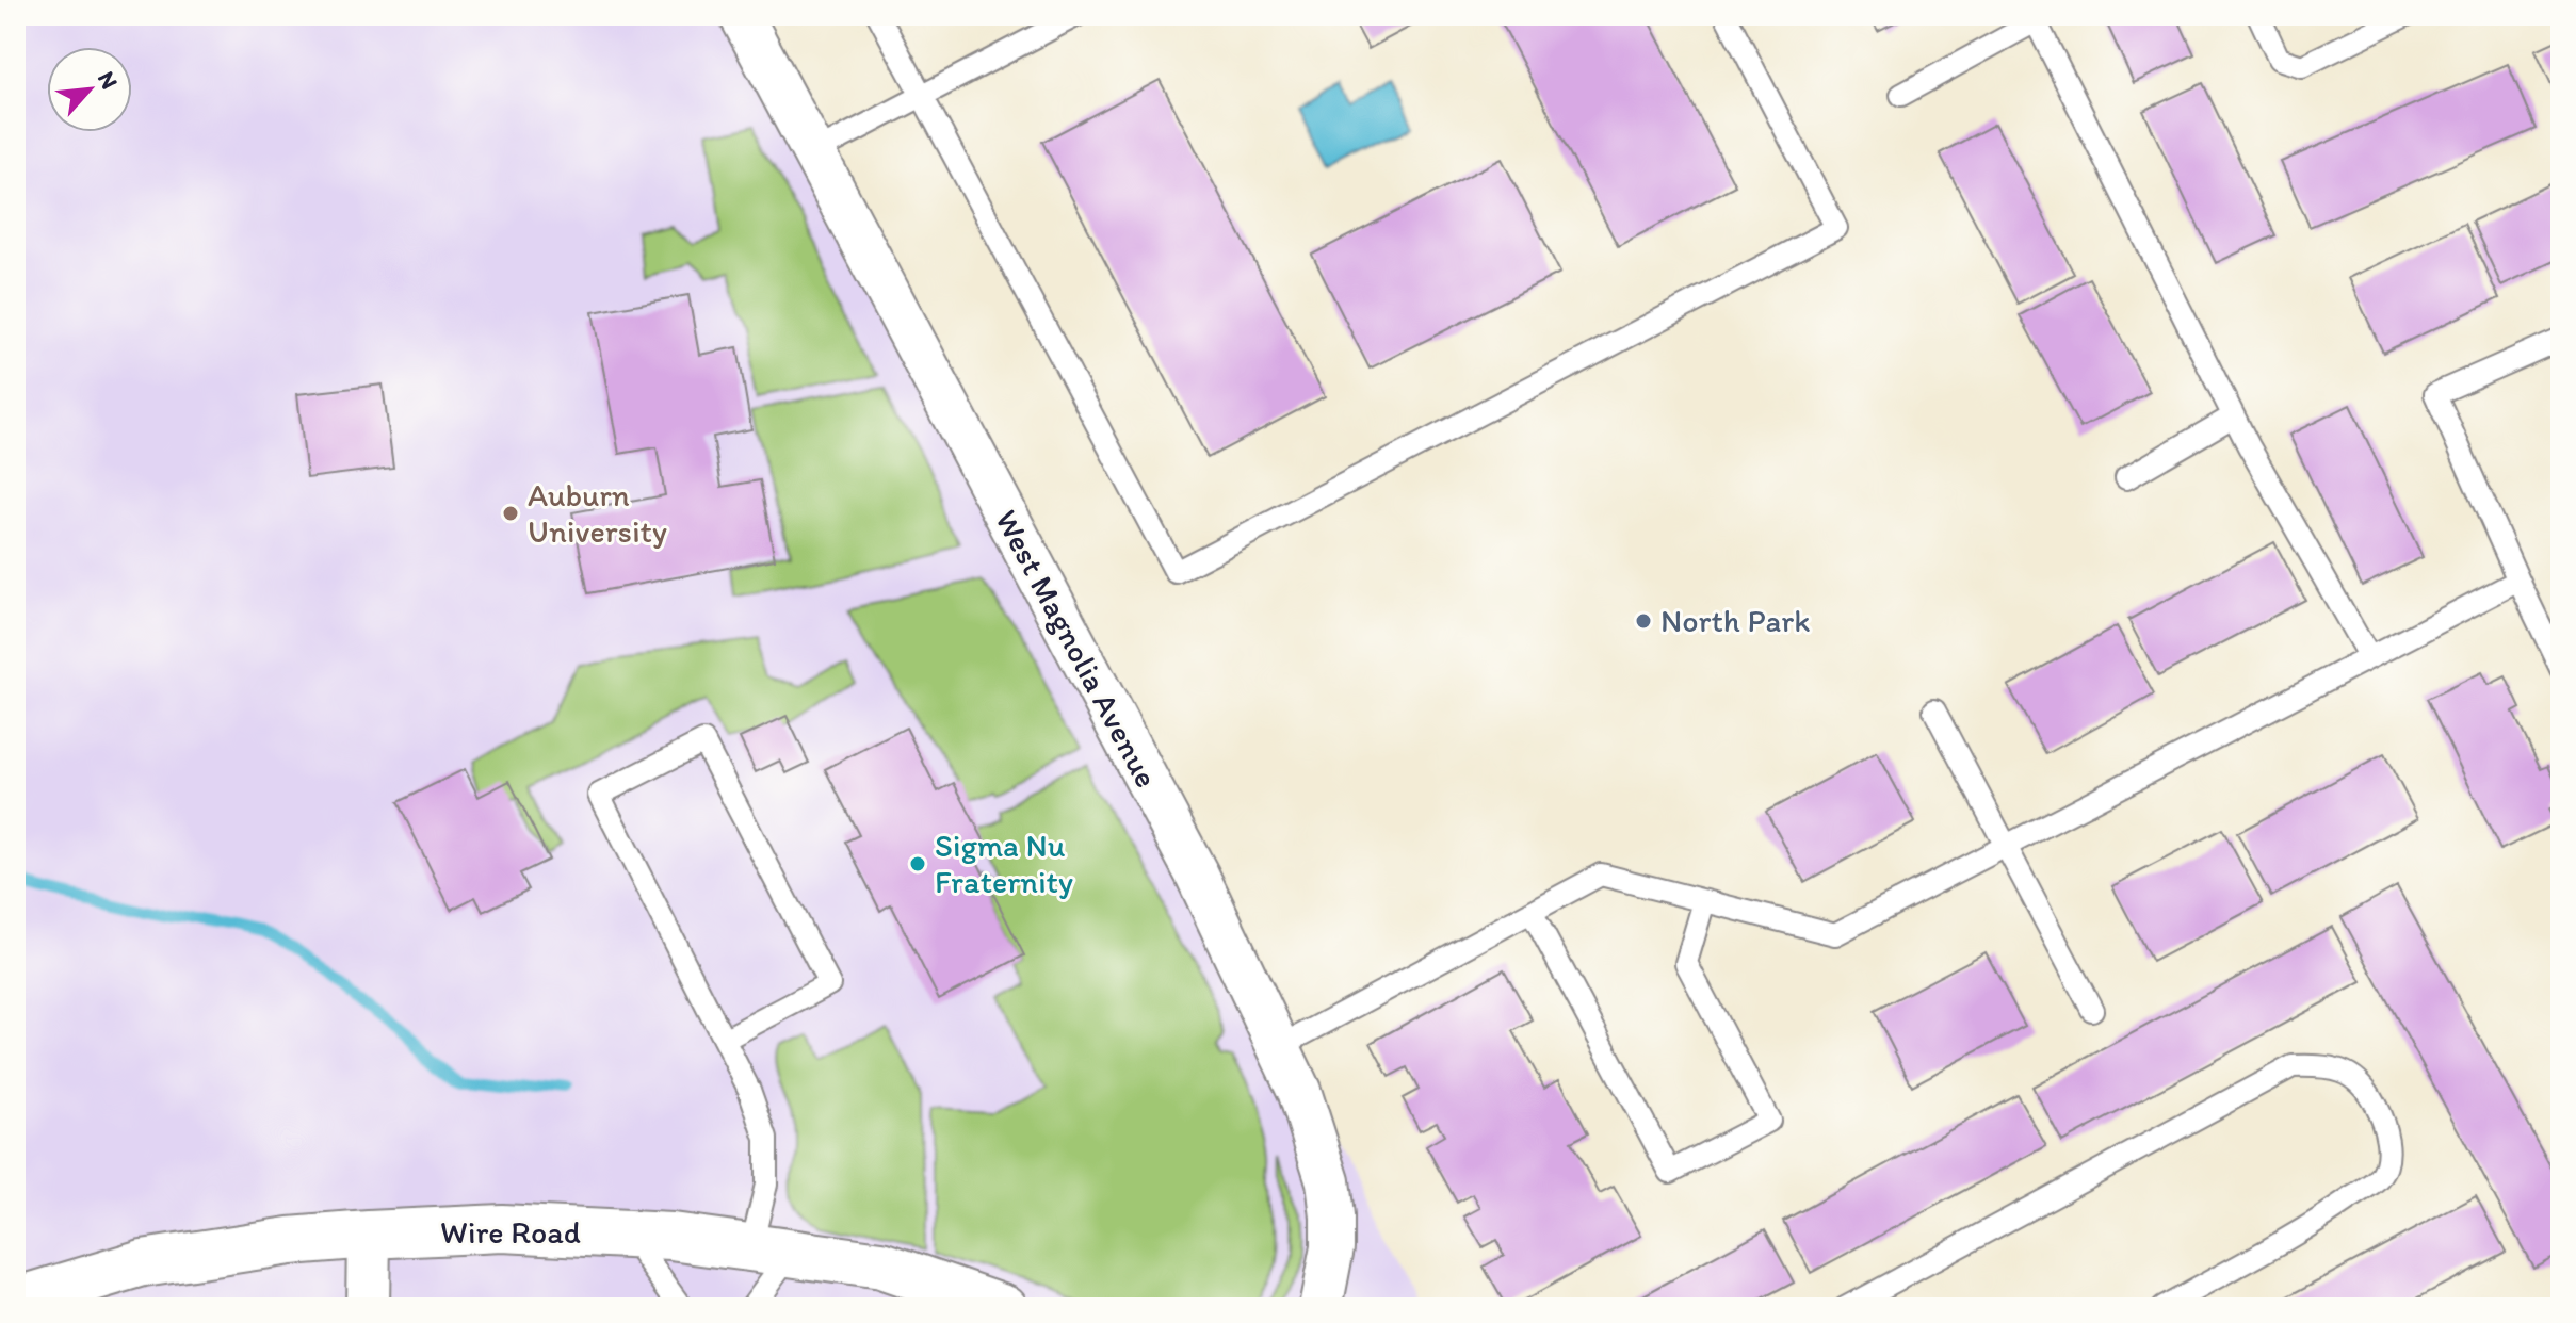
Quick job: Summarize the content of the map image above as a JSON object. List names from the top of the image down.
{
  "streets": {
    "street": ["West Magnolia Avenue", "Wire Road"]
  },
  "places": ["Auburn University", "North Park", "Sigma Nu Fraternity"],
  "north": "top right"
}
